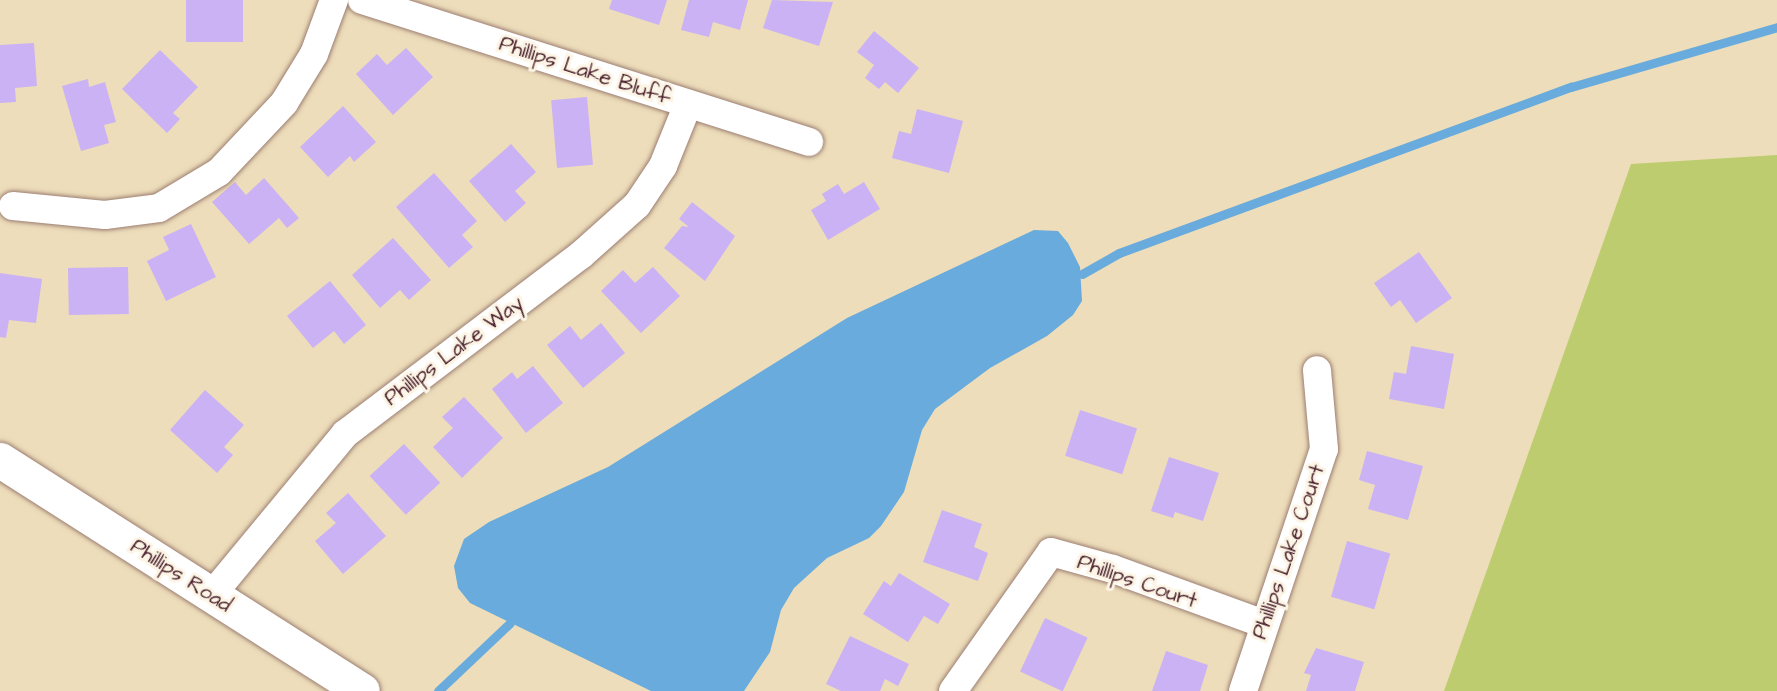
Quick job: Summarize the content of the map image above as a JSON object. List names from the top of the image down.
{
  "streets": {
    "street": [
      "Phillips Lake Bluff",
      "Phillips Lake Way",
      "Phillips Lake Court",
      "Phillips Road",
      "Phillips Court"
    ]
  },
  "crossings": [
    ["Phillips Lake Bluff", "Phillips Lake Way"],
    ["Phillips Lake Way", "Phillips Road"],
    ["Phillips Lake Court", "Phillips Court"]
  ]
}
